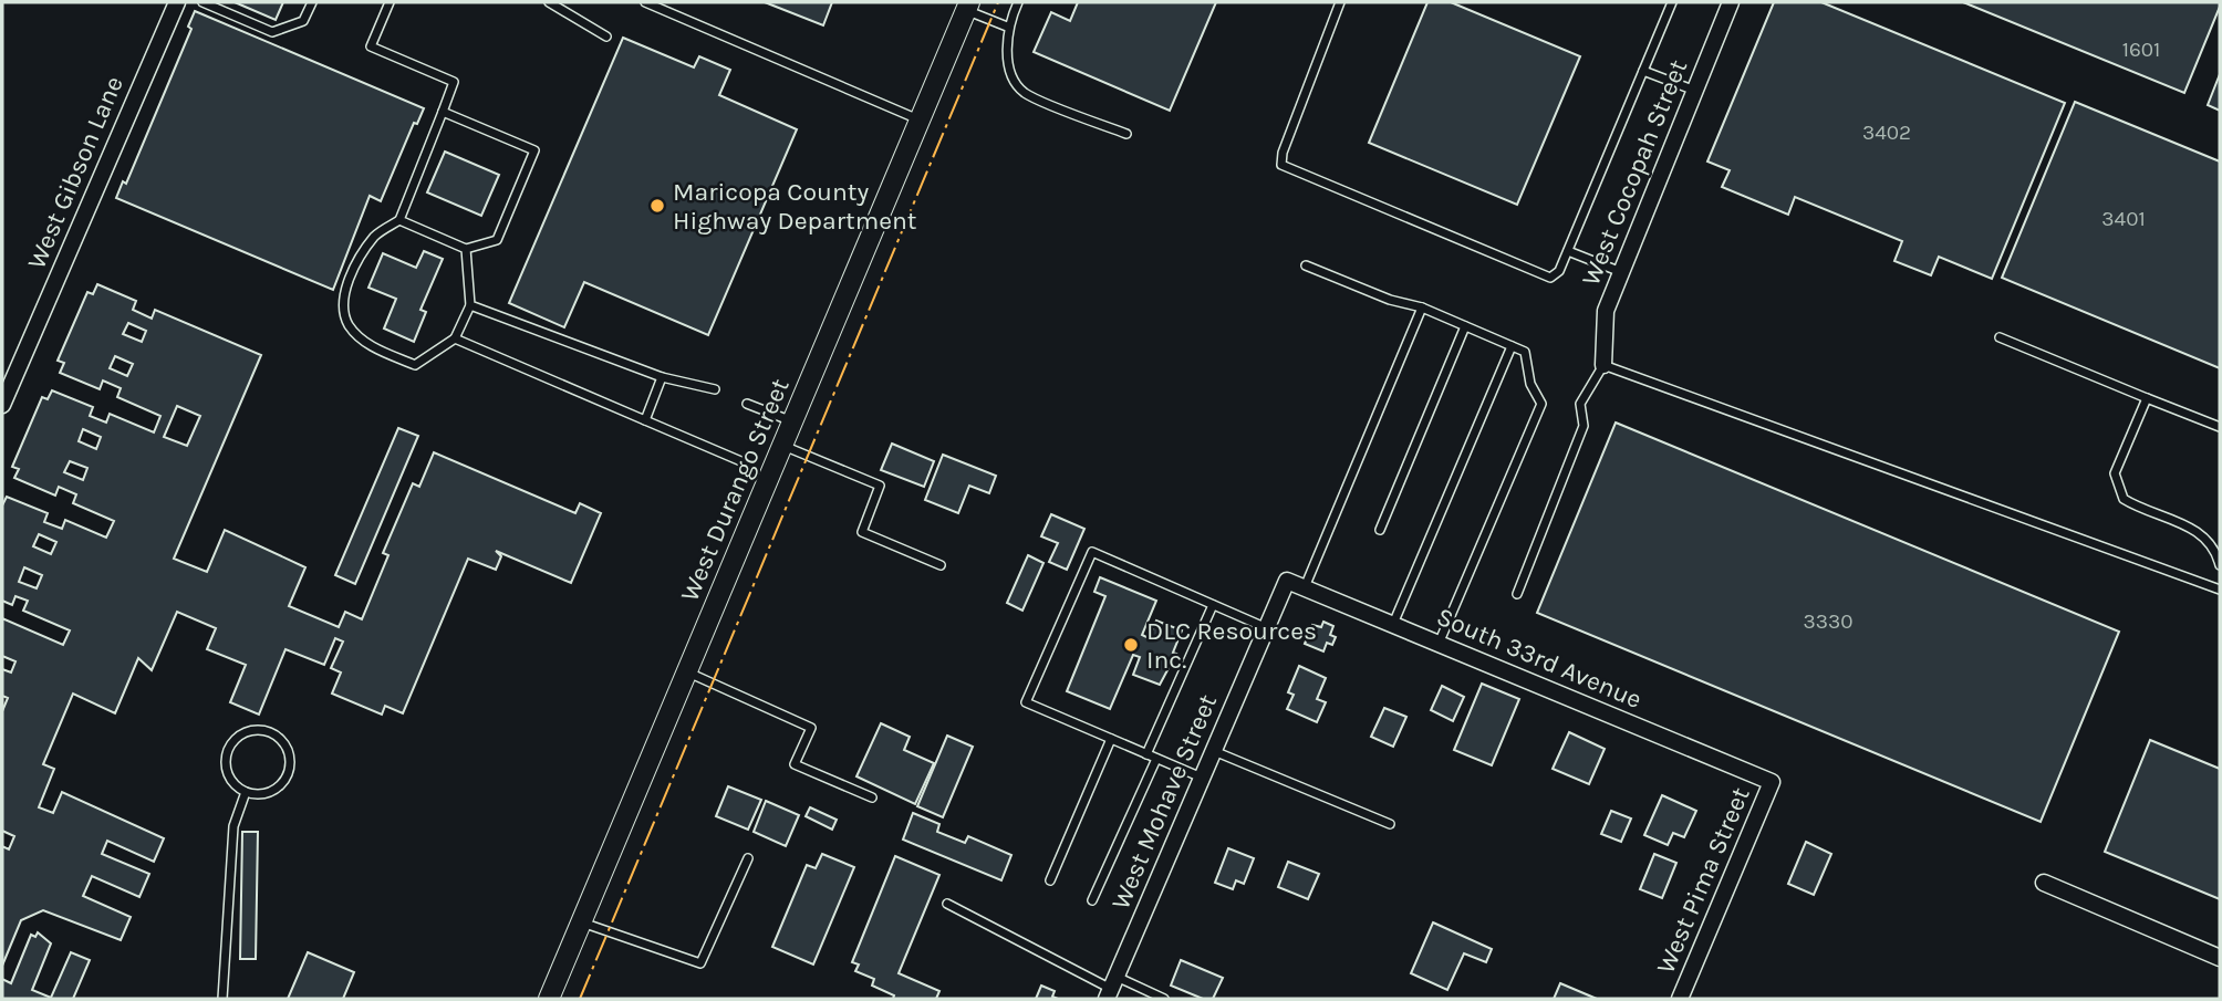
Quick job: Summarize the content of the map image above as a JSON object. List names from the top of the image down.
{
  "streets": {
    "street": [
      "West Gibson Lane",
      "West Cocopah Street",
      "West Durango Street",
      "South 33rd Avenue",
      "West Mohave Street",
      "West Pima Street"
    ]
  },
  "crossings": [
    ["South 33rd Avenue", "West Mohave Street"],
    ["South 33rd Avenue", "West Pima Street"]
  ],
  "places": ["Maricopa County Highway Department", "DLC Resources Inc."],
  "house_numbers": [
    "1601",
    "3402",
    "3401",
    "3330"
  ]
}
